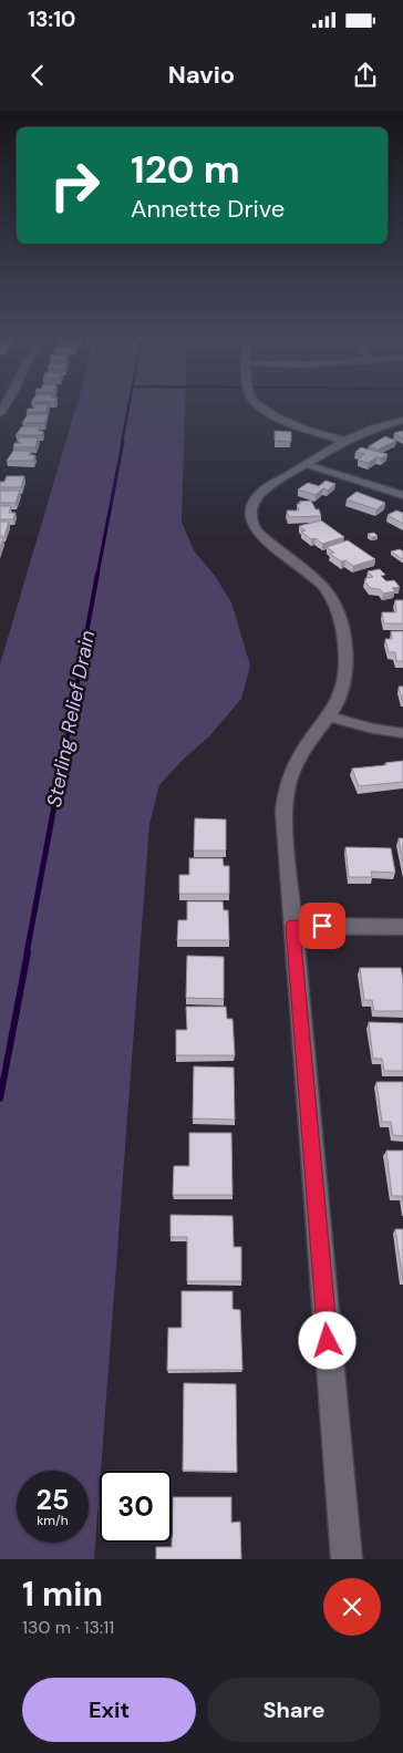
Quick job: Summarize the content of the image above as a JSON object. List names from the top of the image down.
{
  "water": ["Sterling Relief Drain"],
  "page": {
    "status": "13:10",
    "header": "Navio",
    "turn": ["120 m", "Annette Drive"],
    "speed": "25 km/h",
    "limit": "30",
    "heading": ["1 min", "130 m · 13:11"],
    "buttons": ["Exit", "Share"]
  }
}
